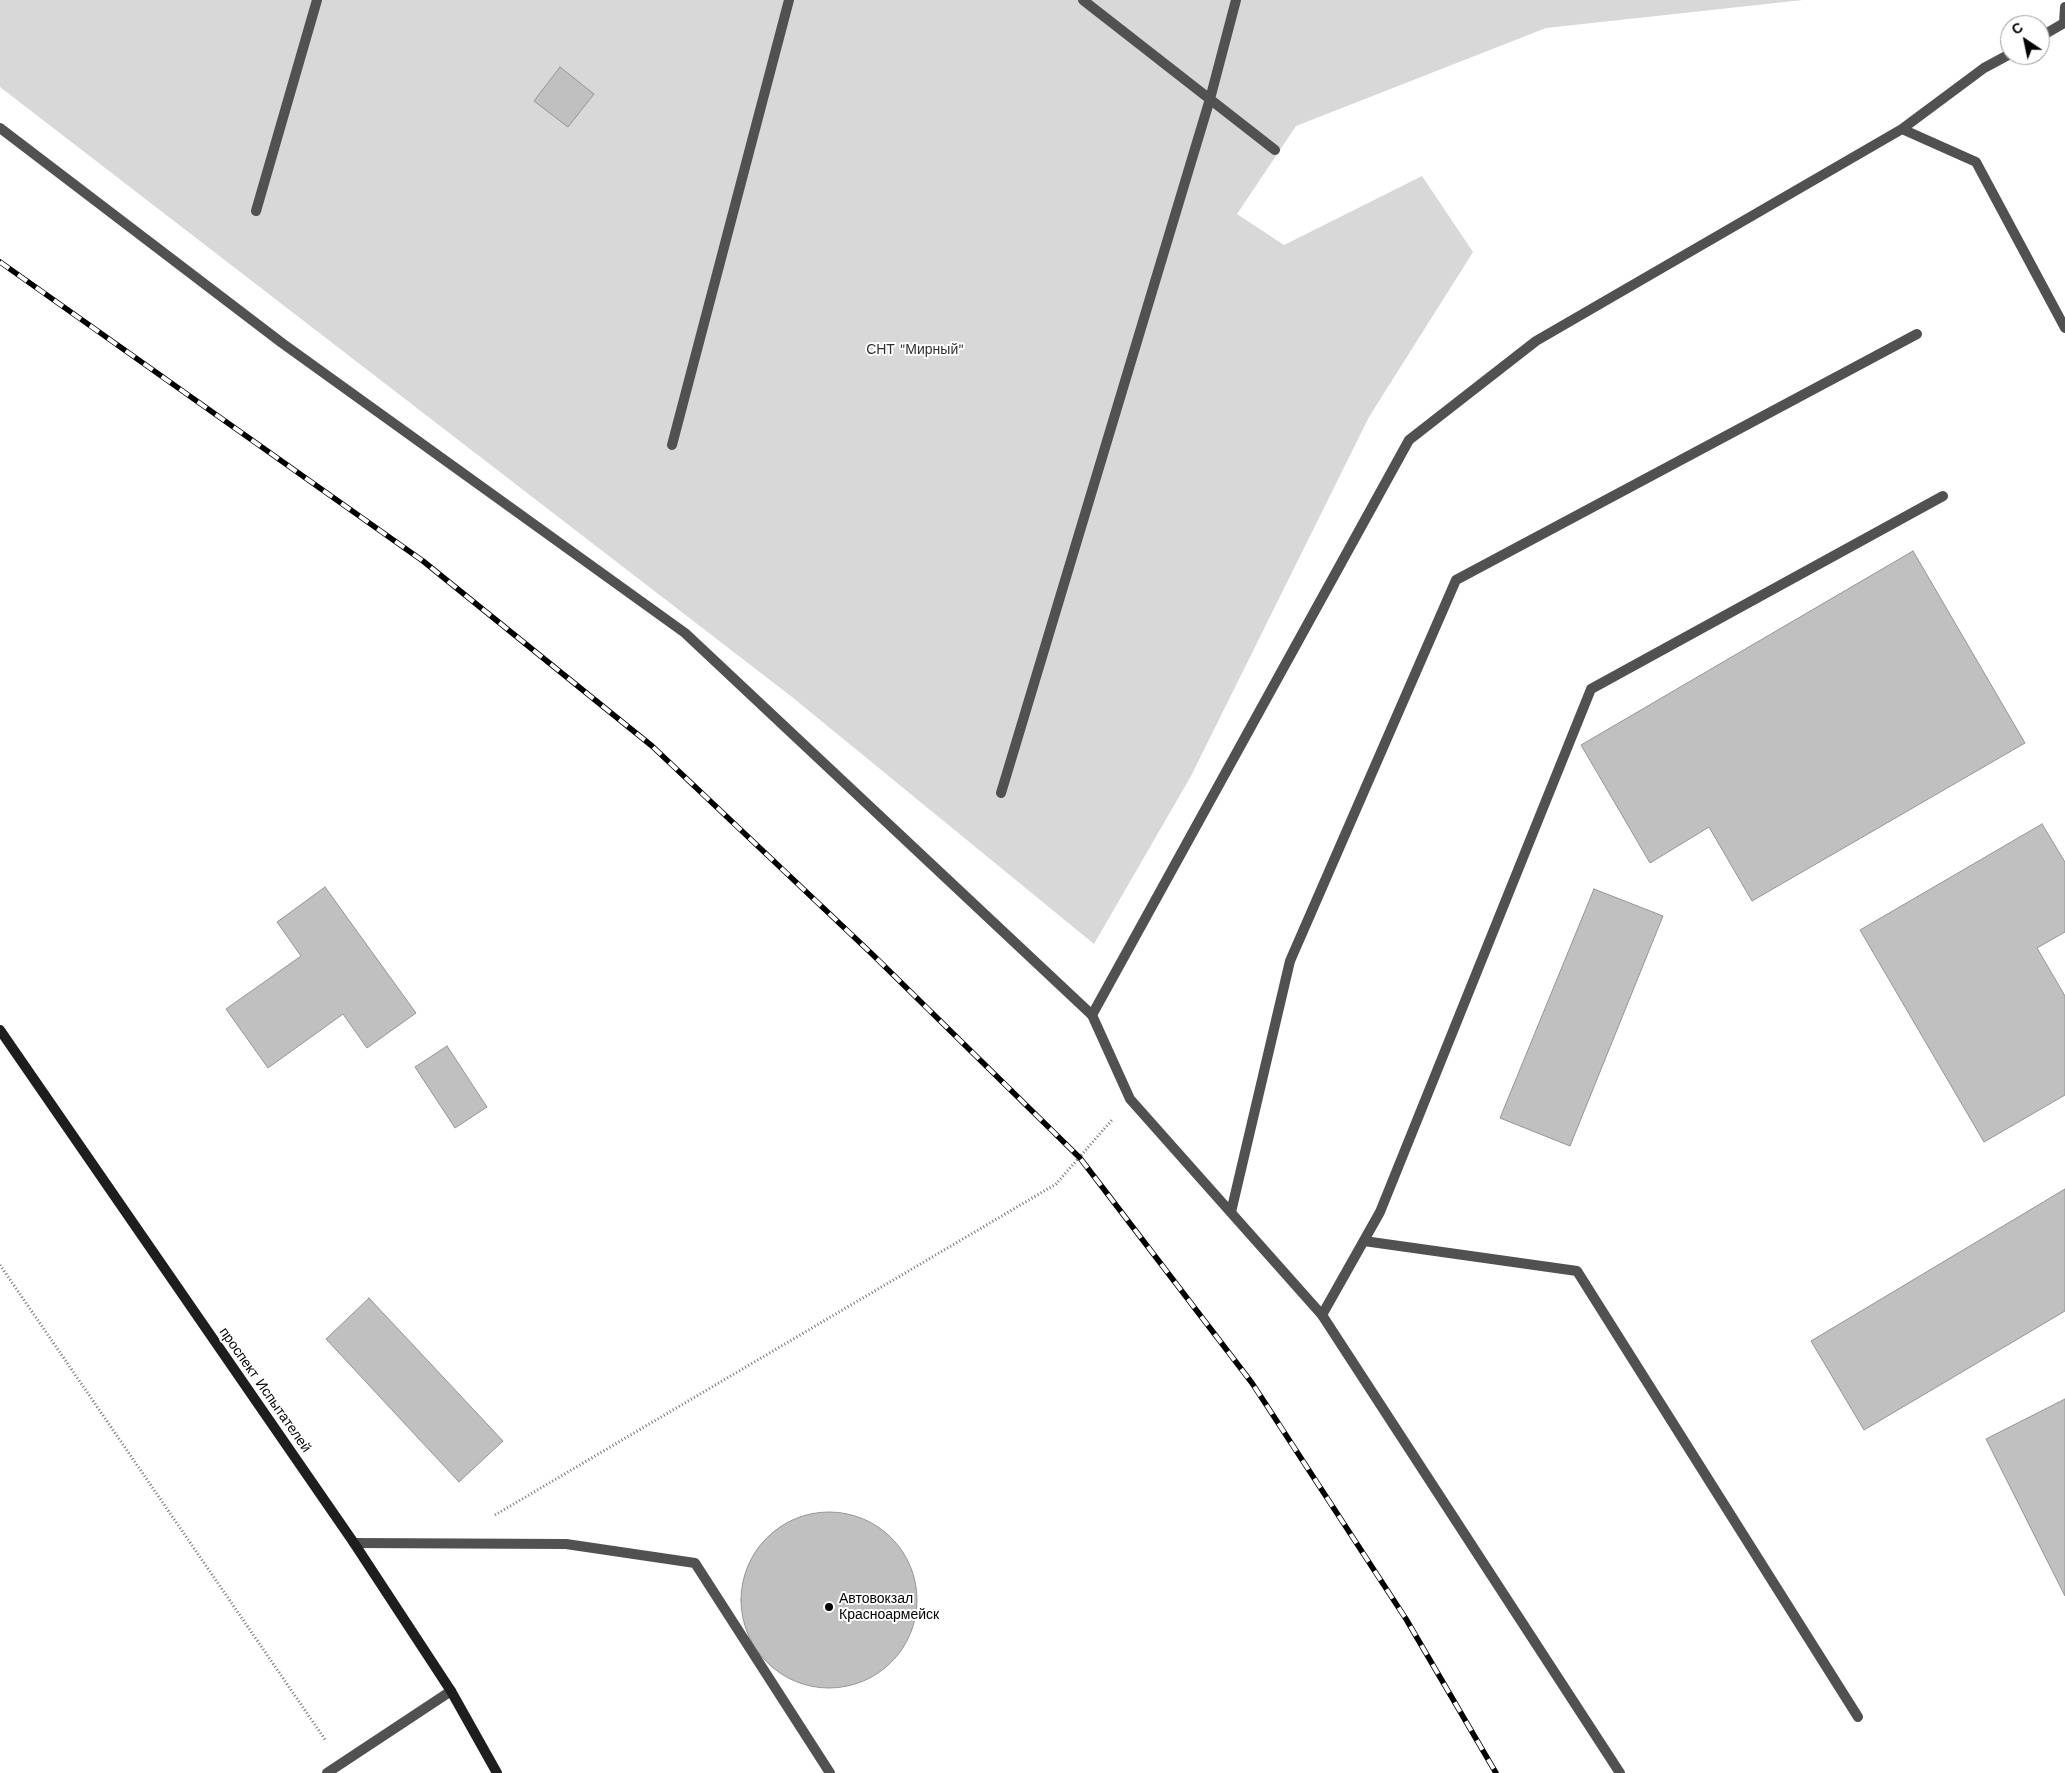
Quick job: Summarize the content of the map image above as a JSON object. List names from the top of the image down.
{
  "streets": {
    "main road": ["проспект Испытателей"]
  },
  "parks": ["СНТ \"Мирный\""],
  "places": ["Автовокзал Красноармейск"],
  "north": "top left"
}
